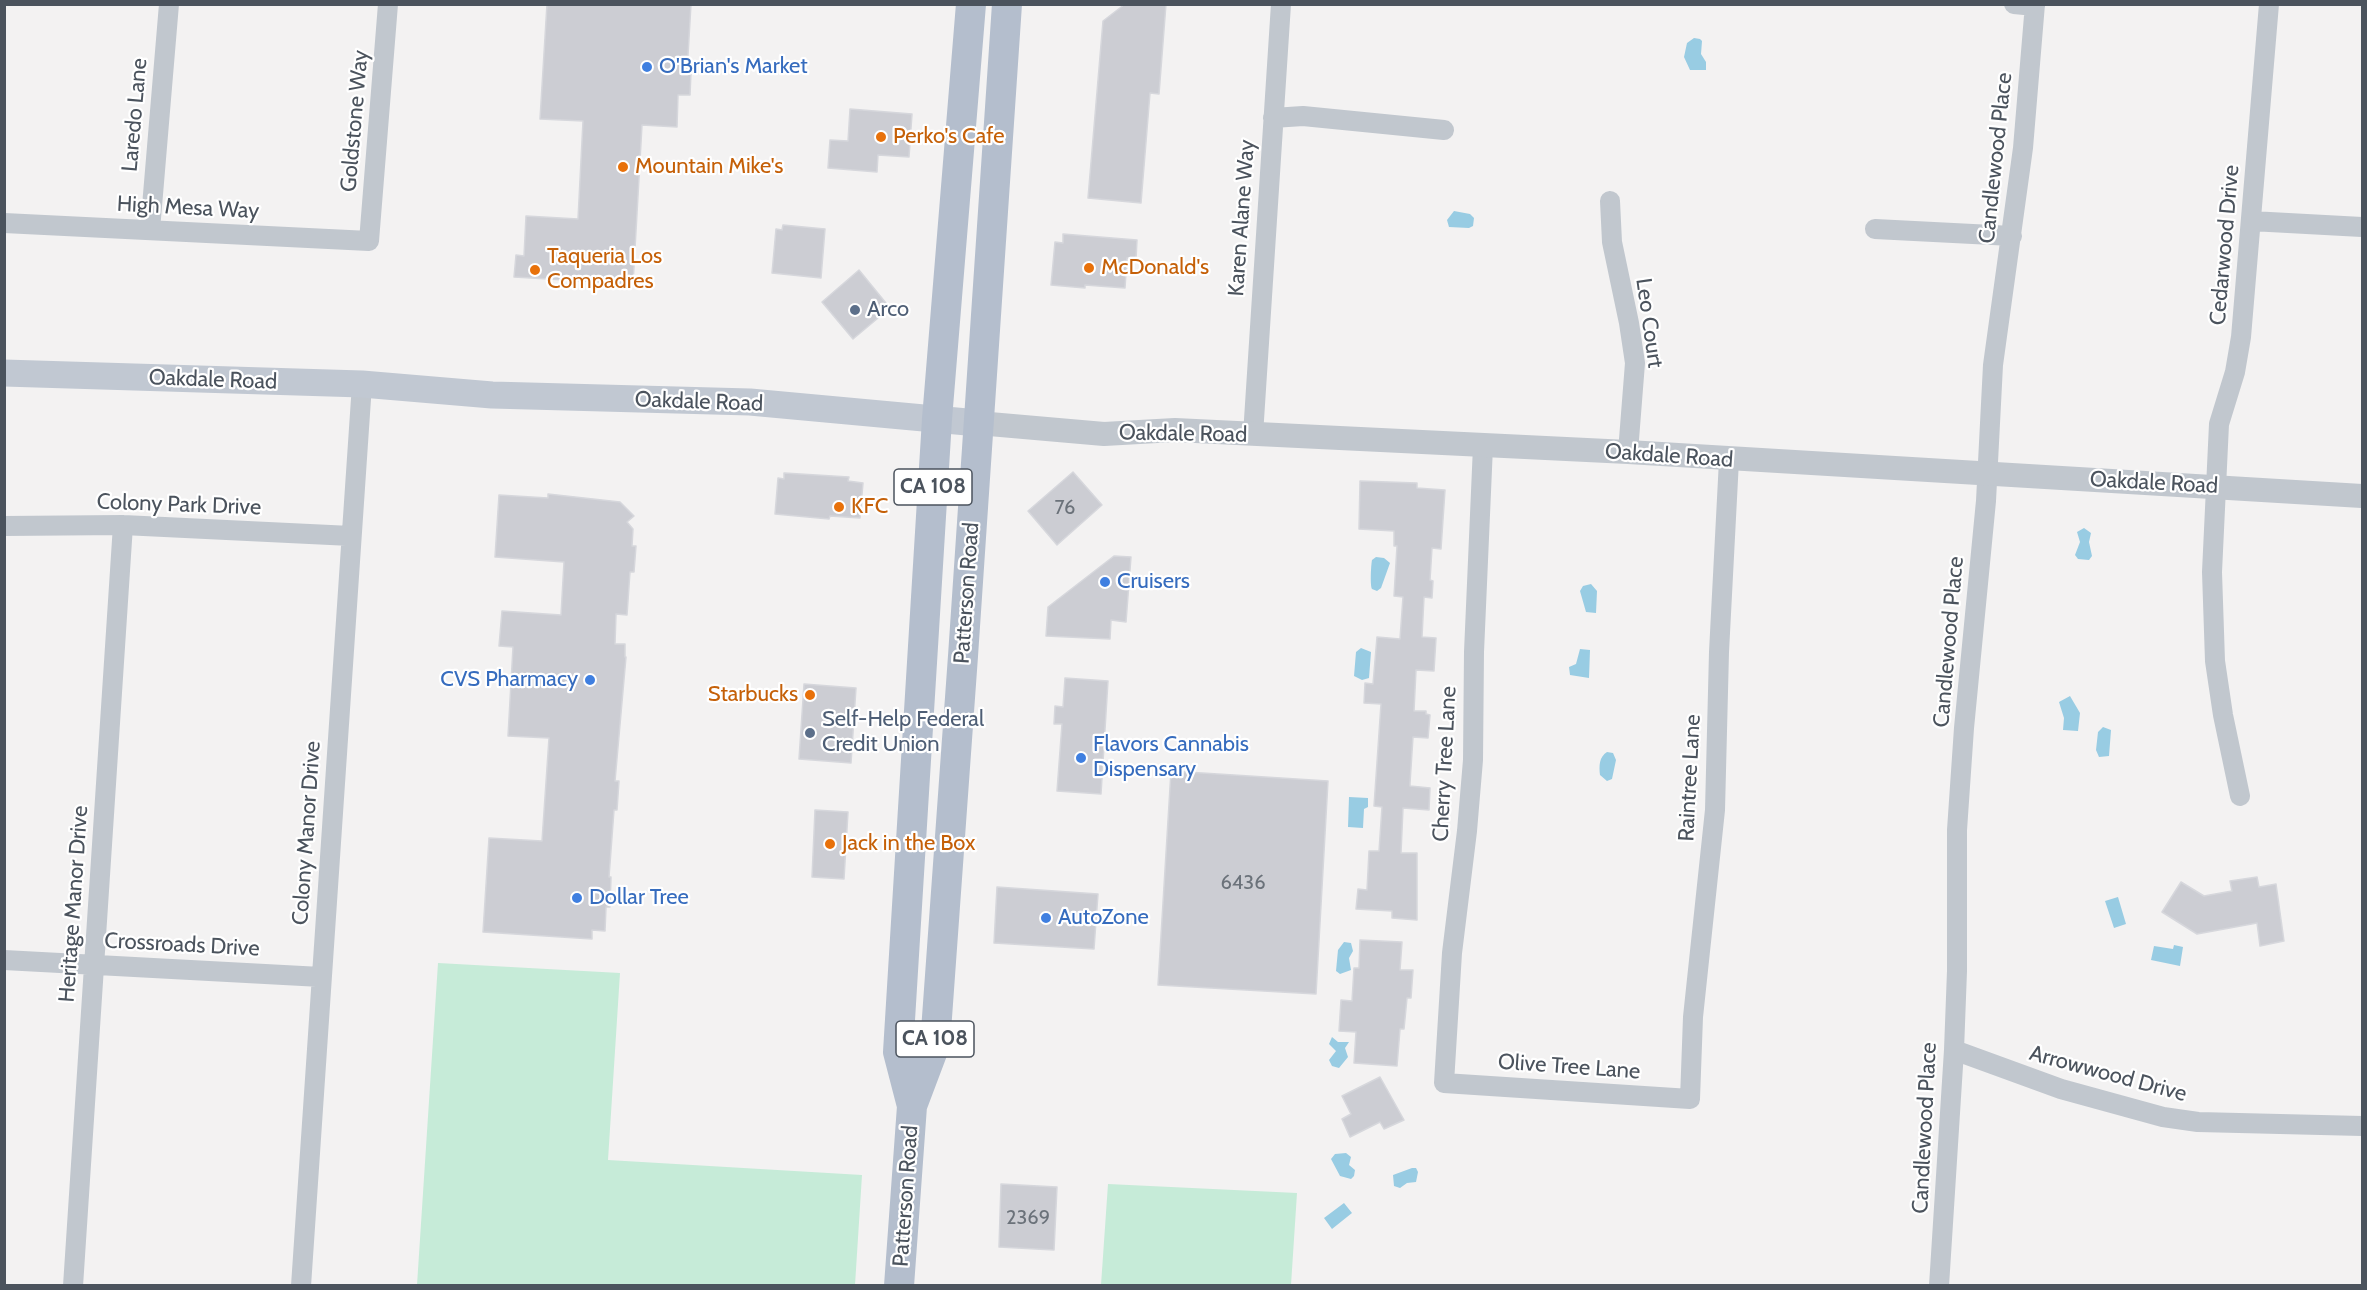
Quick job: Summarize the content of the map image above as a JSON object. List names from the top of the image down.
{
  "streets": {
    "main road": ["Oakdale Road", "CA 108", "Patterson Road"],
    "street": [
      "Laredo Lane",
      "Goldstone Way",
      "Candlewood Place",
      "High Mesa Way",
      "Karen Alane Way",
      "Cedarwood Drive",
      "Leo Court",
      "Colony Park Drive",
      "Cherry Tree Lane",
      "Raintree Lane",
      "Colony Manor Drive",
      "Heritage Manor Drive",
      "Crossroads Drive",
      "Olive Tree Lane",
      "Arrowwood Drive"
    ]
  },
  "crossings": [
    ["Laredo Lane", "High Mesa Way"],
    ["Goldstone Way", "High Mesa Way"],
    ["Candlewood Place", "Oakdale Road"],
    ["Candlewood Place", "Arrowwood Drive"],
    ["Karen Alane Way", "Oakdale Road"],
    ["Cedarwood Drive", "Oakdale Road"],
    ["Leo Court", "Oakdale Road"],
    ["Oakdale Road", "Patterson Road"],
    ["Oakdale Road", "Cherry Tree Lane"],
    ["Oakdale Road", "Raintree Lane"],
    ["Oakdale Road", "Colony Manor Drive"],
    ["Colony Park Drive", "Colony Manor Drive"],
    ["Colony Park Drive", "Heritage Manor Drive"],
    ["Cherry Tree Lane", "Olive Tree Lane"],
    ["Raintree Lane", "Olive Tree Lane"],
    ["Colony Manor Drive", "Crossroads Drive"],
    ["Heritage Manor Drive", "Crossroads Drive"]
  ],
  "places": [
    "O'Brian's Market",
    "Perko's Cafe",
    "Mountain Mike's",
    "McDonald's",
    "Taqueria Los Compadres",
    "Arco",
    "KFC",
    "Cruisers",
    "CVS Pharmacy",
    "Starbucks",
    "Self-Help Federal Credit Union",
    "Flavors Cannabis Dispensary",
    "Jack in the Box",
    "Dollar Tree",
    "AutoZone"
  ],
  "house_numbers": ["76", "6436", "2369"]
}
